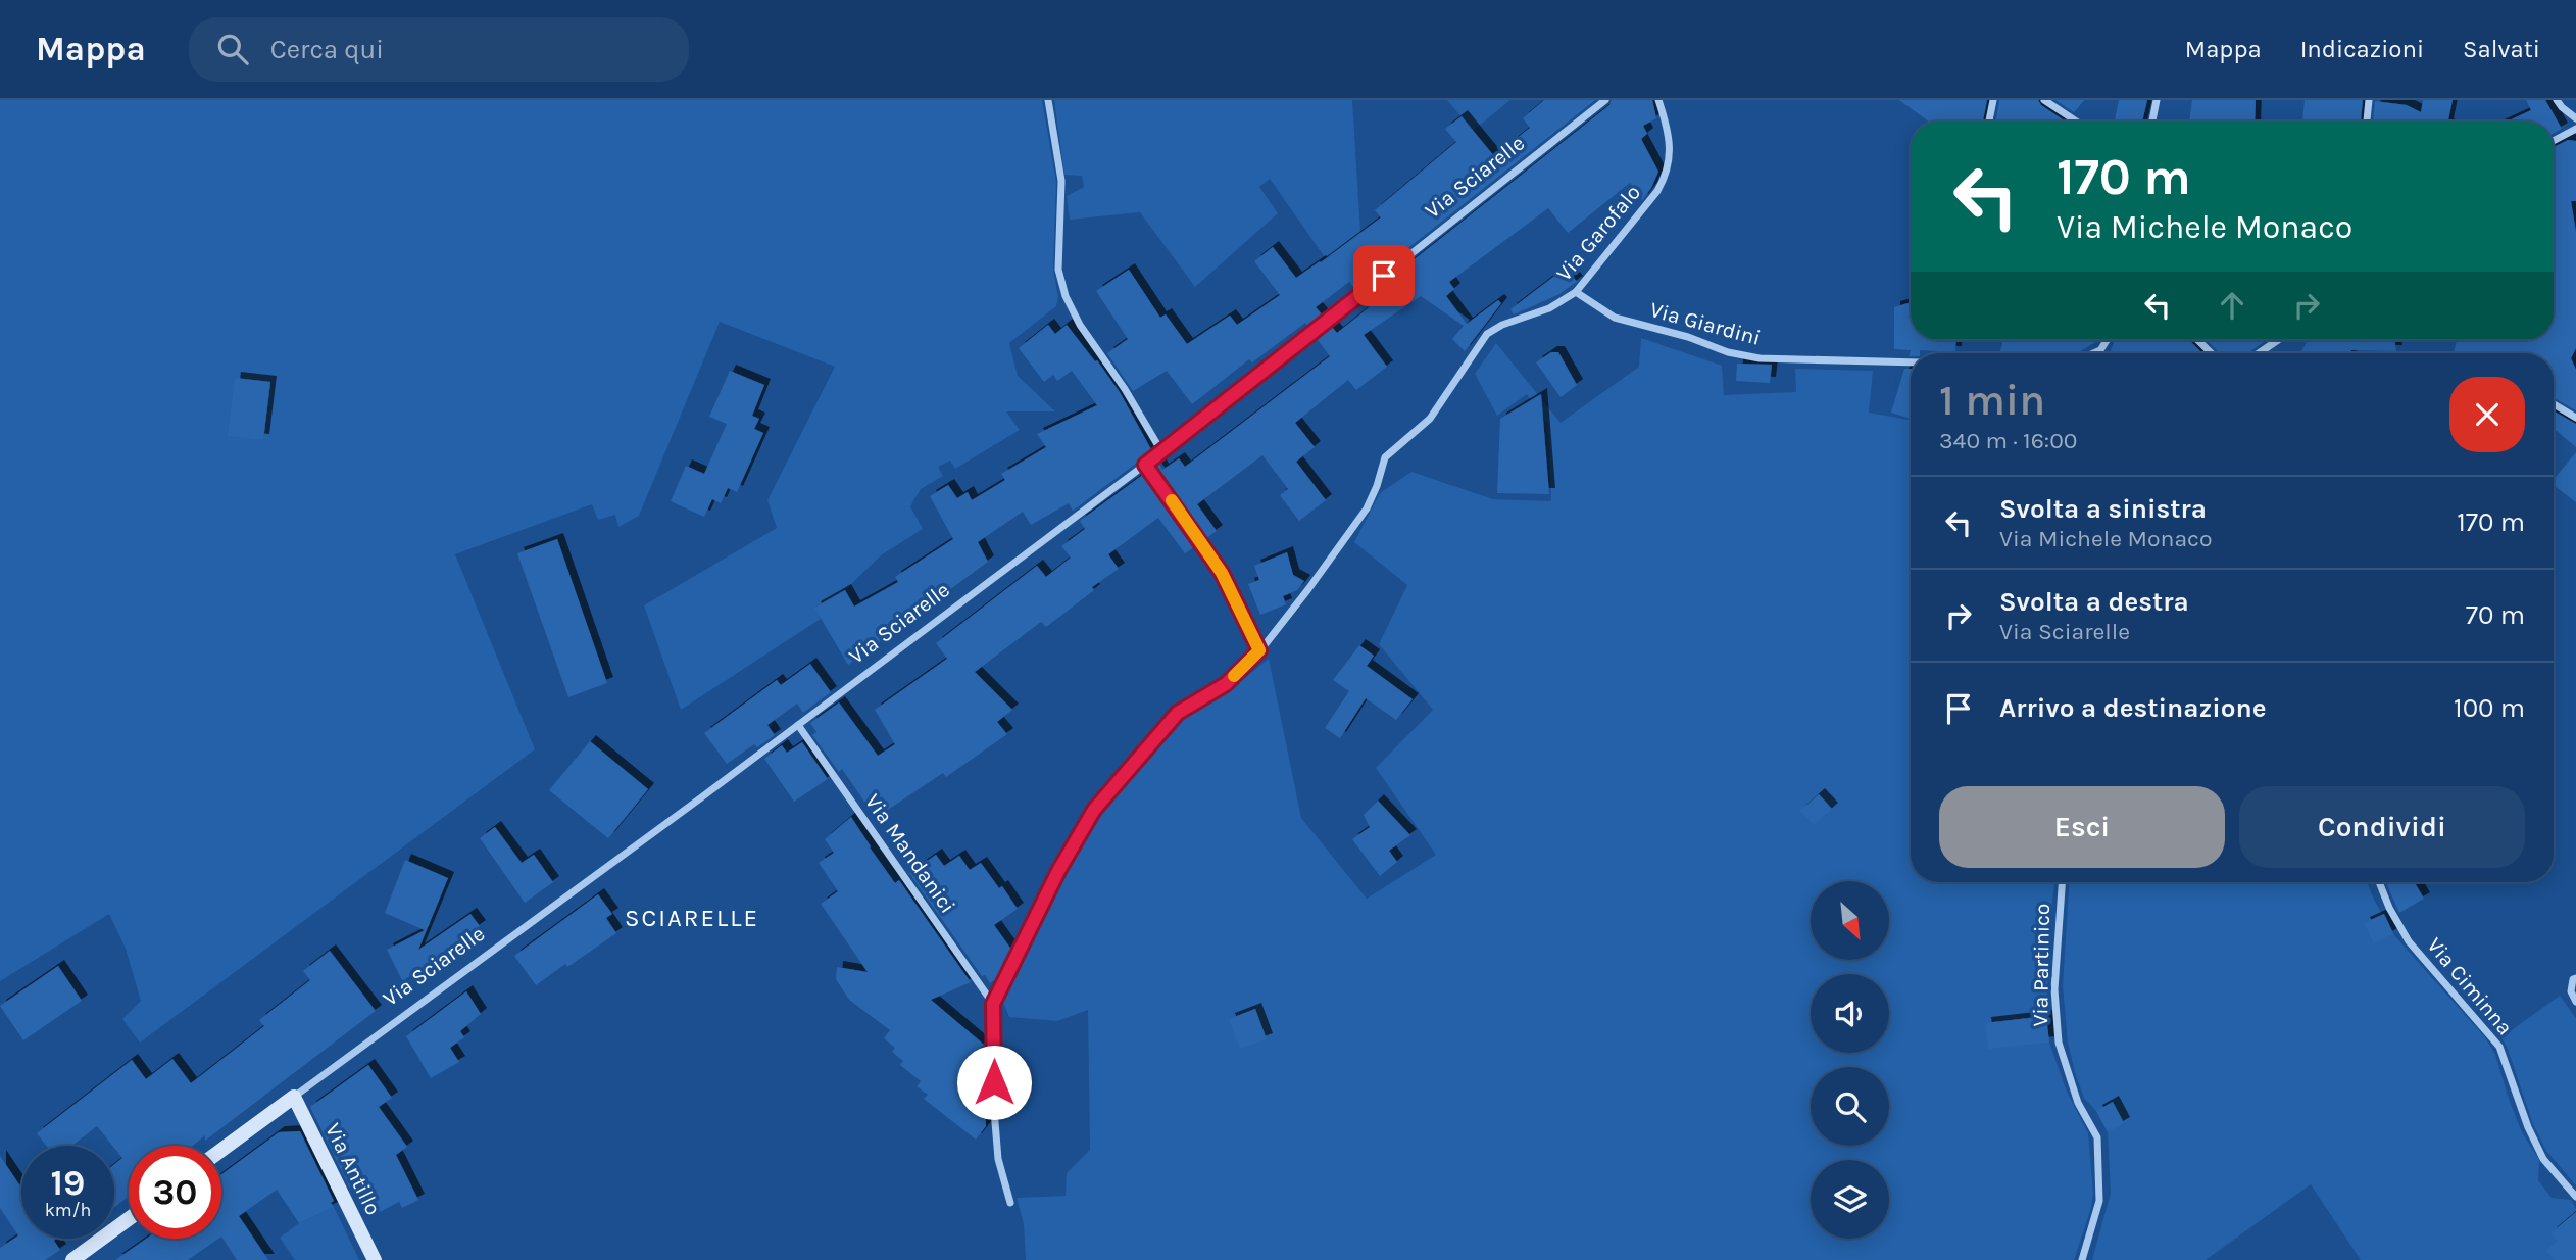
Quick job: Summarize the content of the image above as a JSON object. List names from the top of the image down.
{
  "streets": {
    "street": [
      "Via Sciarelle",
      "Via Garofalo",
      "Via Giardini",
      "Via Mandanici",
      "Via Partinico",
      "Via Ciminna",
      "Via Antillo"
    ]
  },
  "crossings": [
    ["Via Sciarelle", "Via Mandanici"],
    ["Via Sciarelle", "Via Antillo"],
    ["Via Garofalo", "Via Giardini"],
    ["Via Garofalo", "Via Mandanici"]
  ],
  "districts": ["SCIARELLE"],
  "north": "bottom right",
  "page": {
    "header": "Mappa",
    "search": "Cerca qui",
    "nav": ["Mappa", "Indicazioni", "Salvati"],
    "turn": ["170 m", "Via Michele Monaco"],
    "heading": ["1 min", "340 m · 16:00"],
    "list": [
      {
        "name": "Svolta a sinistra",
        "note": "Via Michele Monaco",
        "value": "170 m"
      },
      {
        "name": "Svolta a destra",
        "note": "Via Sciarelle",
        "value": "70 m"
      },
      {
        "name": "Arrivo a destinazione",
        "value": "100 m"
      }
    ],
    "buttons": ["Esci", "Condividi"],
    "speed": "19 km/h",
    "limit": "30"
  }
}
